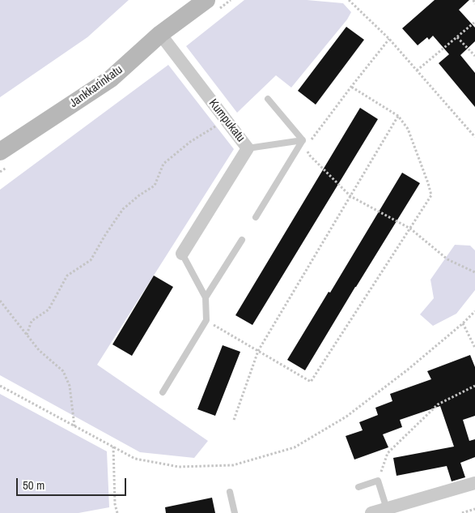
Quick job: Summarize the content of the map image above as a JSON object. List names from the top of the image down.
{
  "streets": {
    "street": ["Jankkarinkatu", "Kumpukatu"]
  },
  "crossings": [
    ["Jankkarinkatu", "Kumpukatu"]
  ],
  "scale_bar": "50 m"
}
